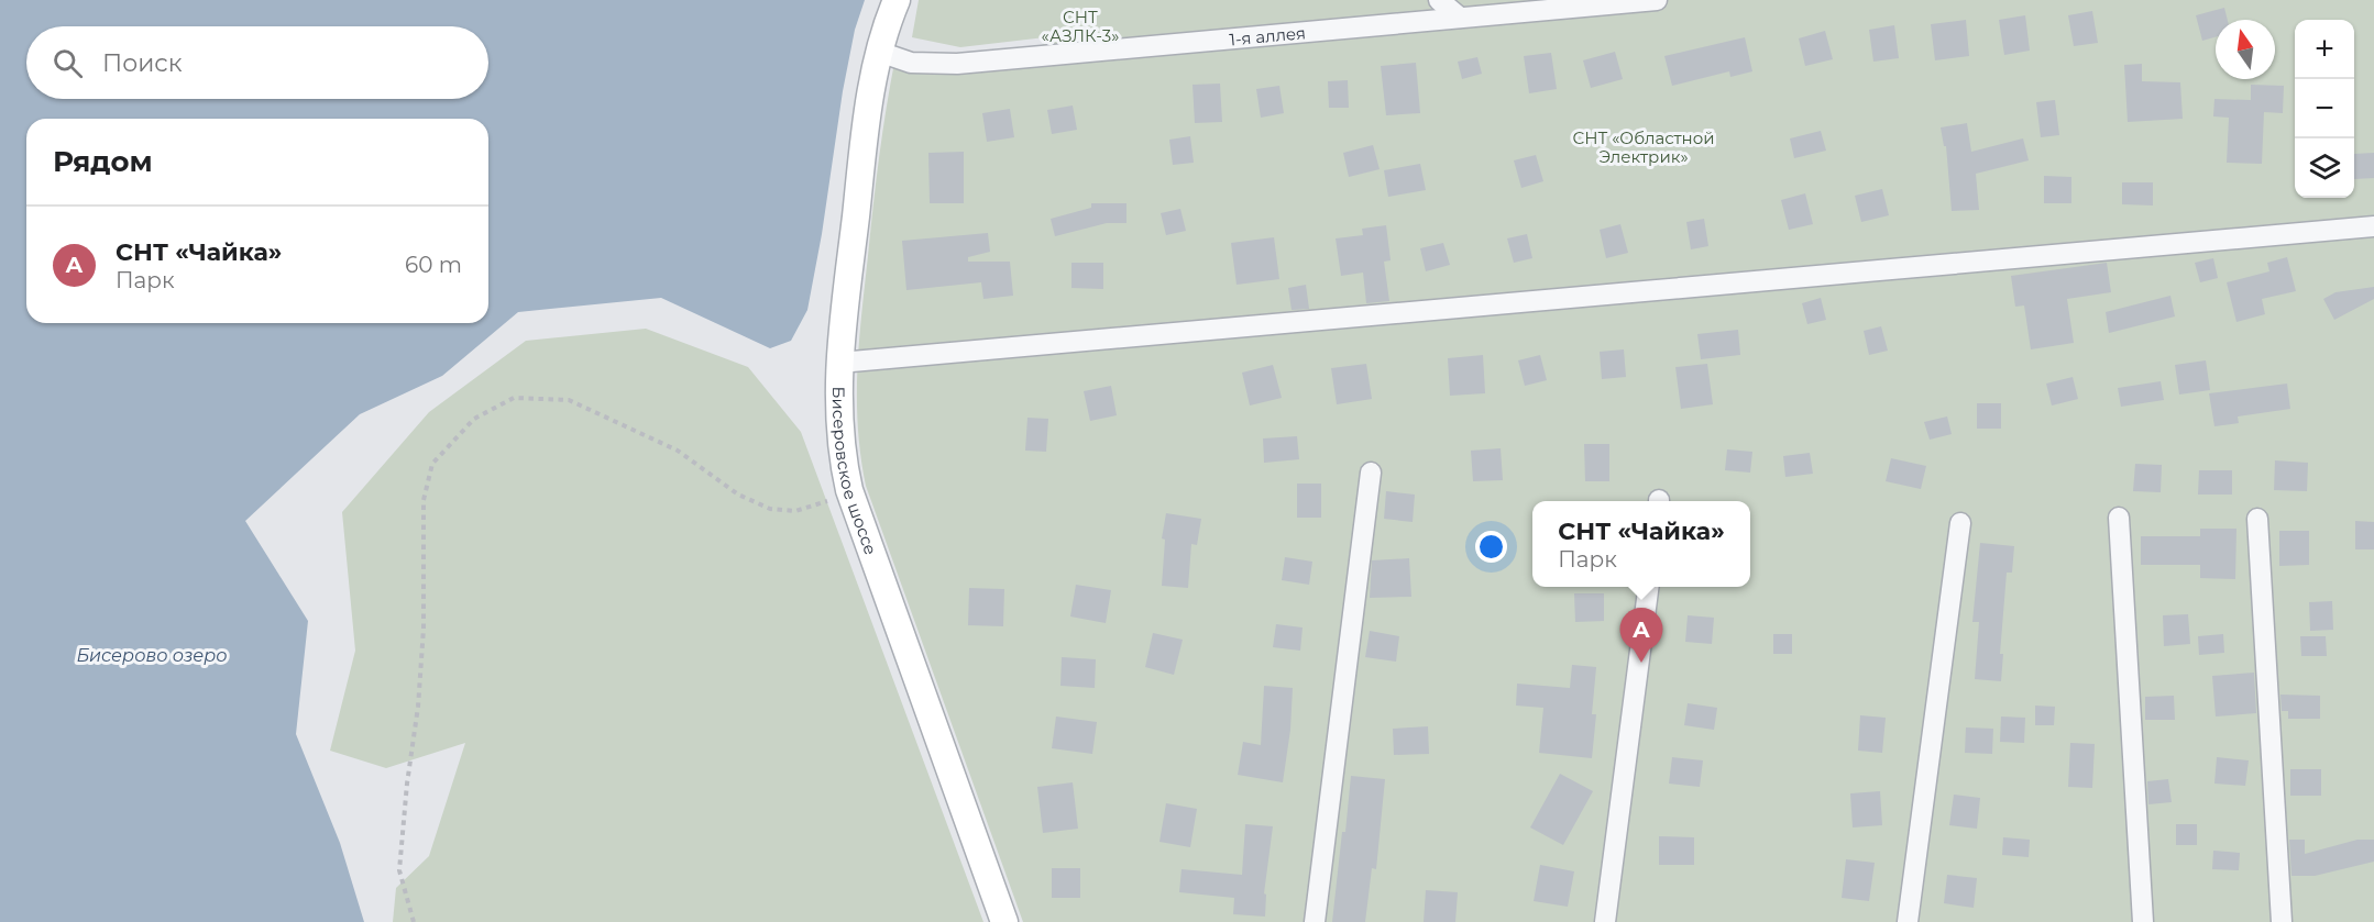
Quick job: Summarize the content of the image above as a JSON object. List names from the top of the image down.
{
  "streets": {
    "main road": ["Бисеровское шоссе"],
    "street": ["1-я аллея"]
  },
  "crossings": [
    ["1-я аллея", "Бисеровское шоссе"]
  ],
  "water": ["Бисерово озеро"],
  "parks": ["СНТ «АЗЛК-3»", "СНТ «Областной Электрик»"],
  "north": "top",
  "page": {
    "map_buttons": ["+", "−"],
    "search": "Поиск",
    "heading": "Рядом",
    "list": [
      {
        "mark": "A",
        "name": "СНТ «Чайка»",
        "note": "Парк",
        "value": "60 m"
      }
    ],
    "popup": ["СНТ «Чайка»", "Парк"],
    "pins": "A"
  }
}
